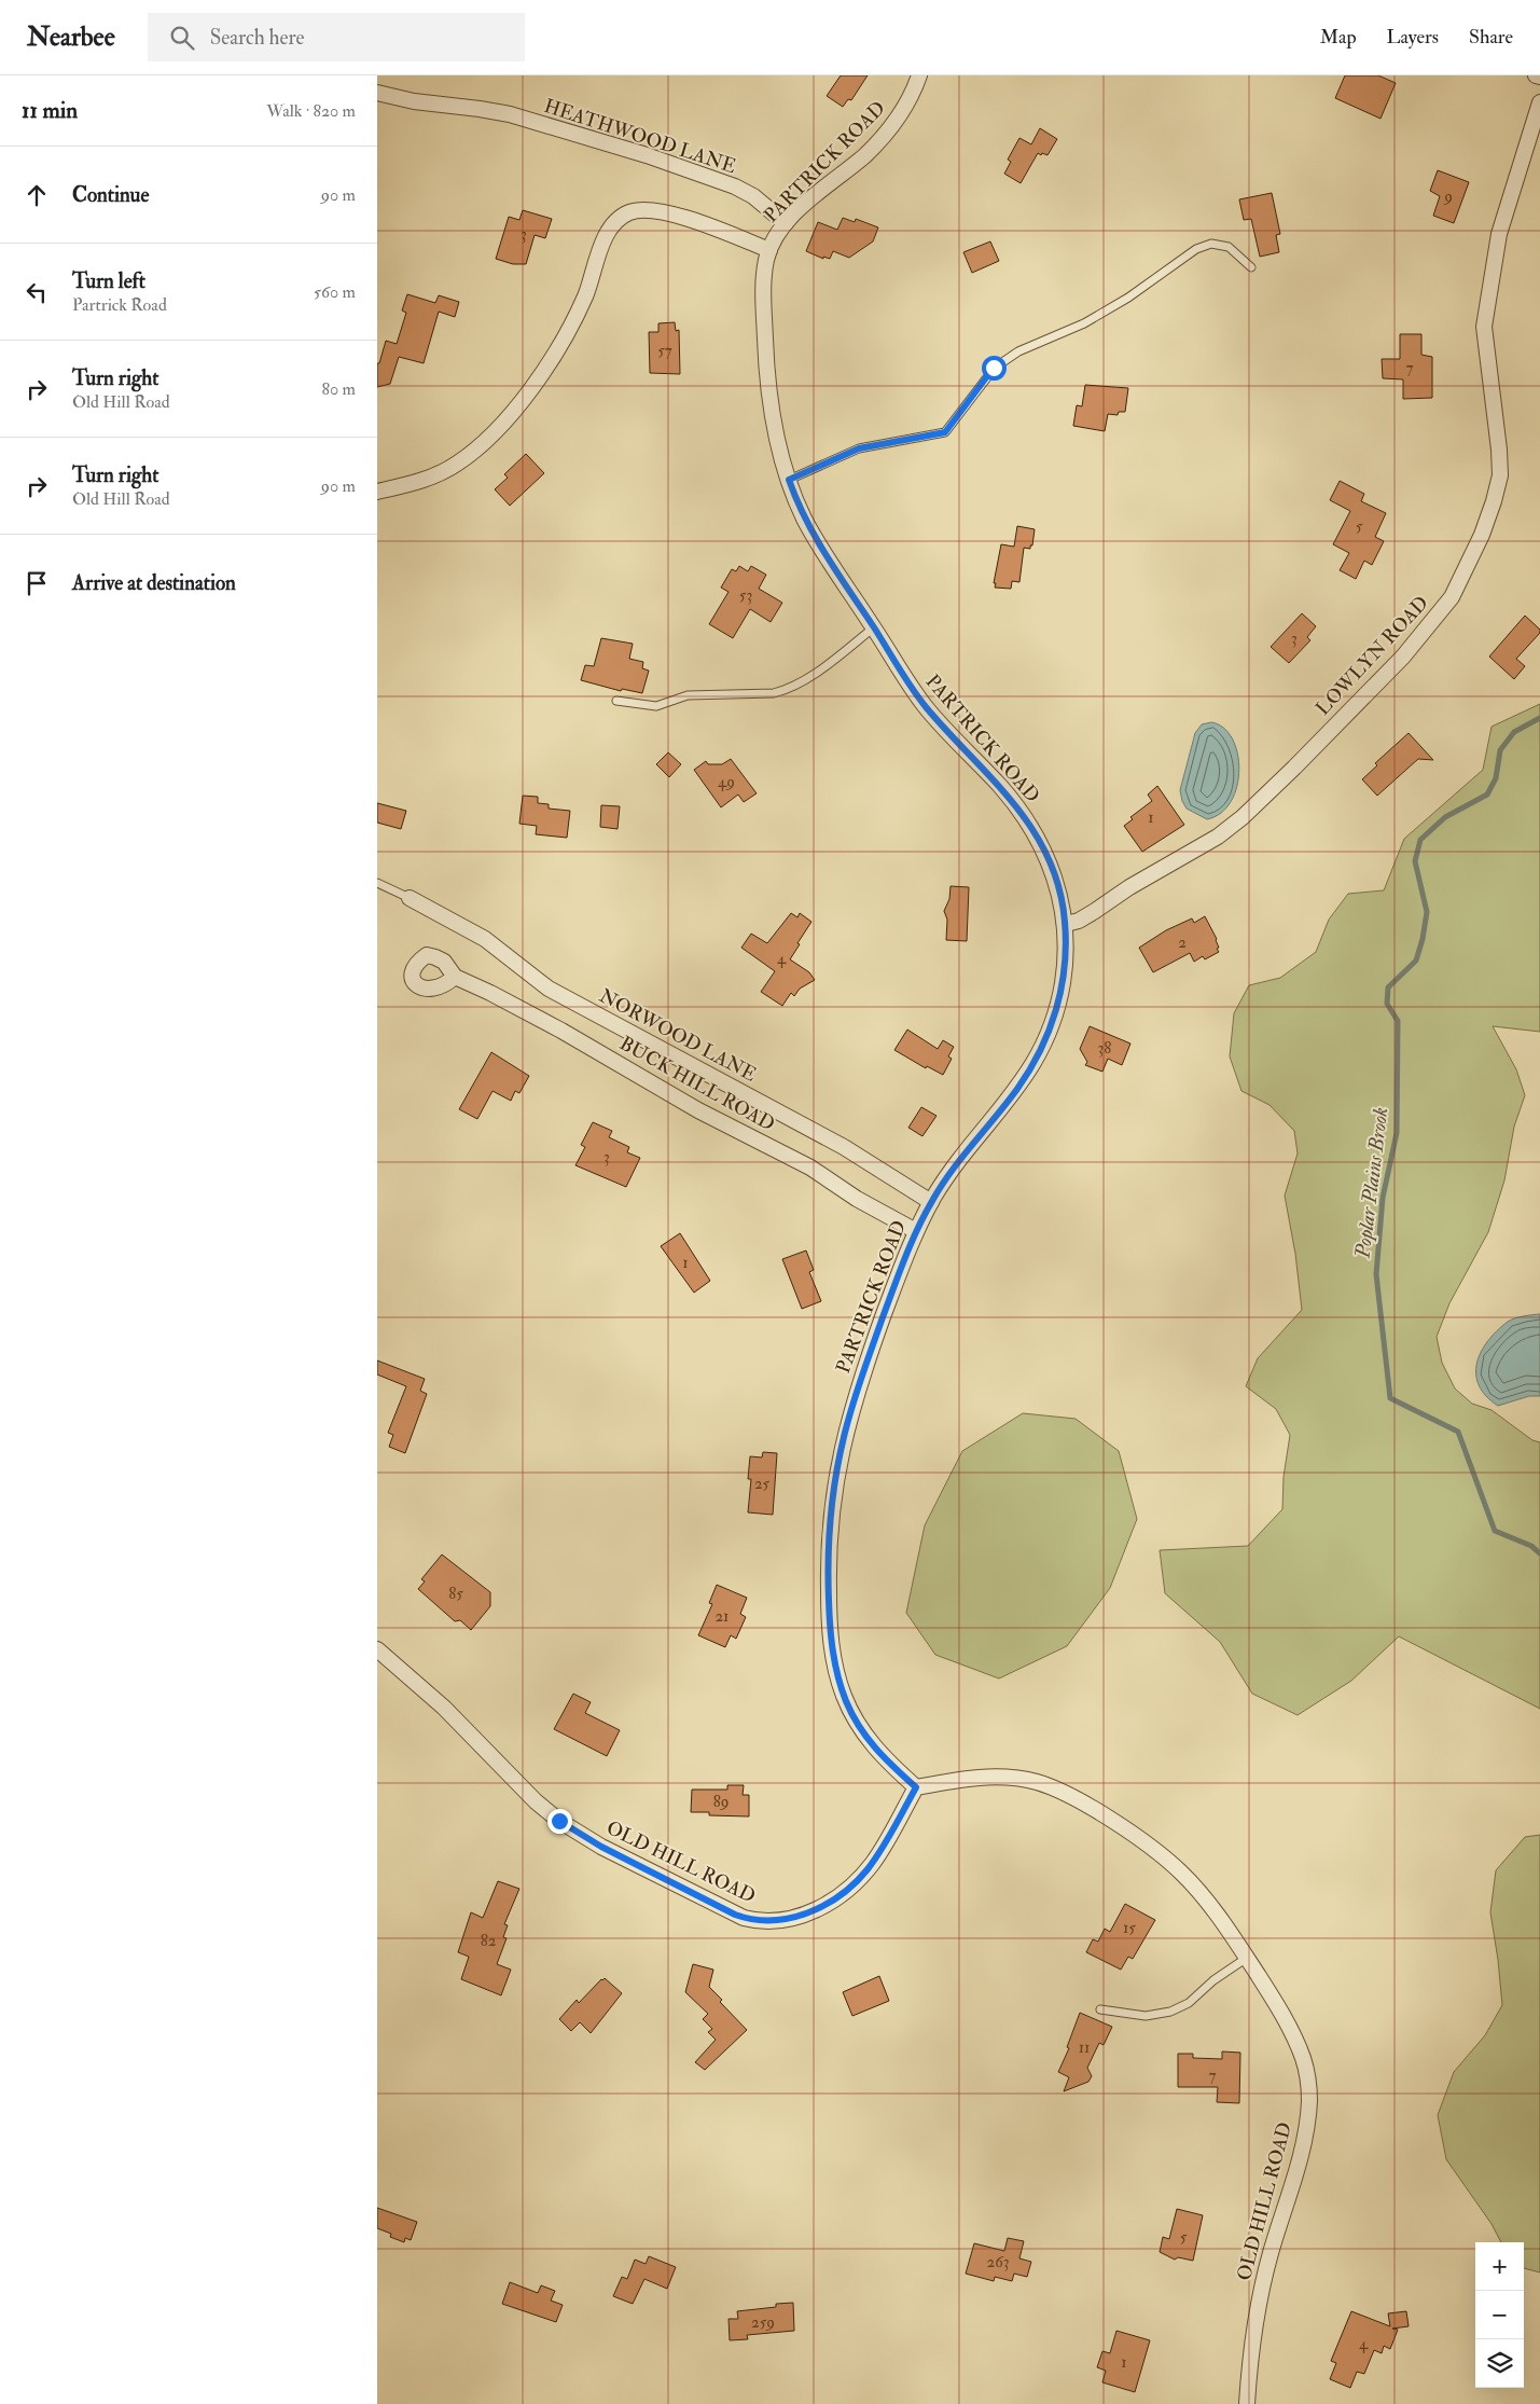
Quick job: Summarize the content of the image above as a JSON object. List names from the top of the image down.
{
  "streets": {
    "street": [
      "HEATHWOOD LANE",
      "PARTRICK ROAD",
      "LOWLYN ROAD",
      "NORWOOD LANE",
      "BUCK HILL ROAD",
      "OLD HILL ROAD"
    ]
  },
  "crossings": [
    ["HEATHWOOD LANE", "PARTRICK ROAD"],
    ["PARTRICK ROAD", "LOWLYN ROAD"],
    ["PARTRICK ROAD", "NORWOOD LANE"],
    ["PARTRICK ROAD", "BUCK HILL ROAD"],
    ["PARTRICK ROAD", "OLD HILL ROAD"]
  ],
  "water": ["Poplar Plains Brook"],
  "house_numbers": [
    "9",
    "3",
    "57",
    "7",
    "5",
    "53",
    "3",
    "49",
    "1",
    "2",
    "4",
    "38",
    "3",
    "1",
    "25",
    "85",
    "21",
    "89",
    "15",
    "82",
    "11",
    "7",
    "5",
    "263",
    "259",
    "4",
    "1"
  ],
  "page": {
    "header": "Nearbee",
    "search": "Search here",
    "nav": ["Map", "Layers", "Share"],
    "heading": ["11 min", "Walk · 820 m"],
    "list": [
      ["Continue", "90 m"],
      ["Turn left", "Partrick Road", "560 m"],
      ["Turn right", "Old Hill Road", "80 m"],
      ["Turn right", "Old Hill Road", "90 m"],
      "Arrive at destination"
    ],
    "map_buttons": ["+", "−"]
  }
}
